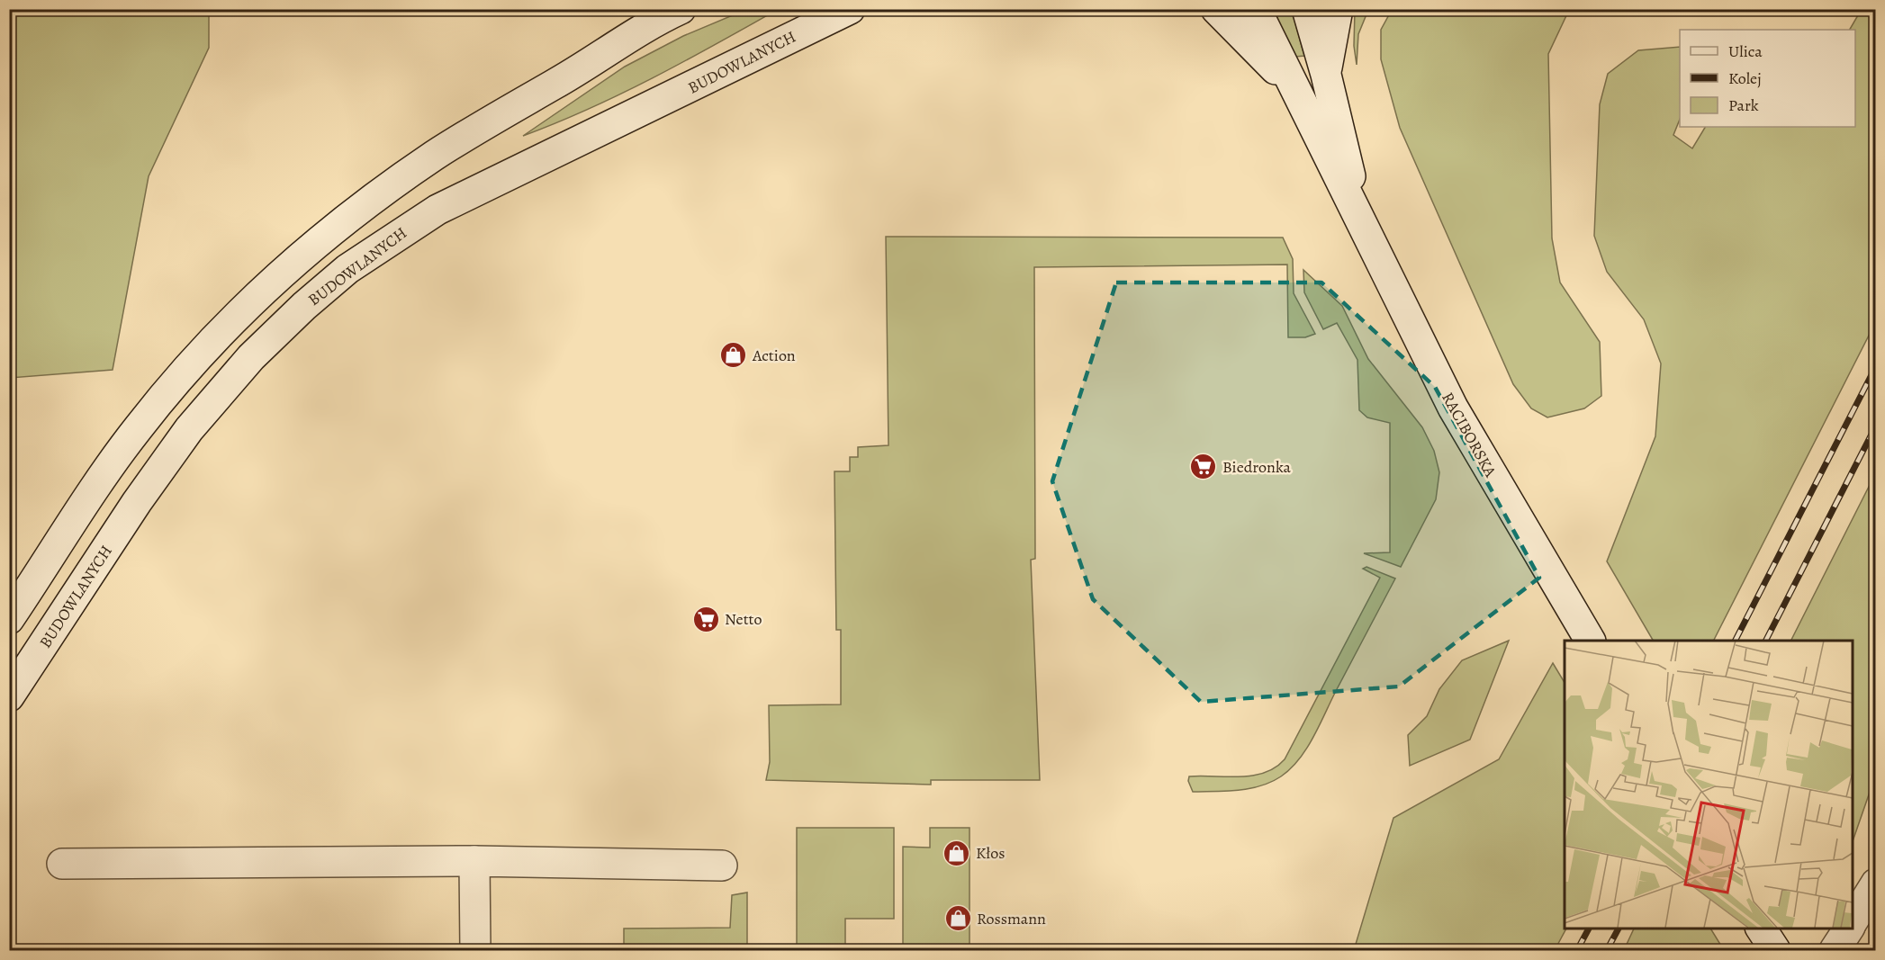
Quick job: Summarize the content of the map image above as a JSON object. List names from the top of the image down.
{
  "streets": {
    "main road": ["BUDOWLANYCH", "RACIBORSKA"]
  },
  "places": {
    "shop": ["Action", "Kłos", "Rossmann"],
    "supermarket": ["Biedronka", "Netto"]
  },
  "legend": ["Ulica", "Kolej", "Park"]
}
